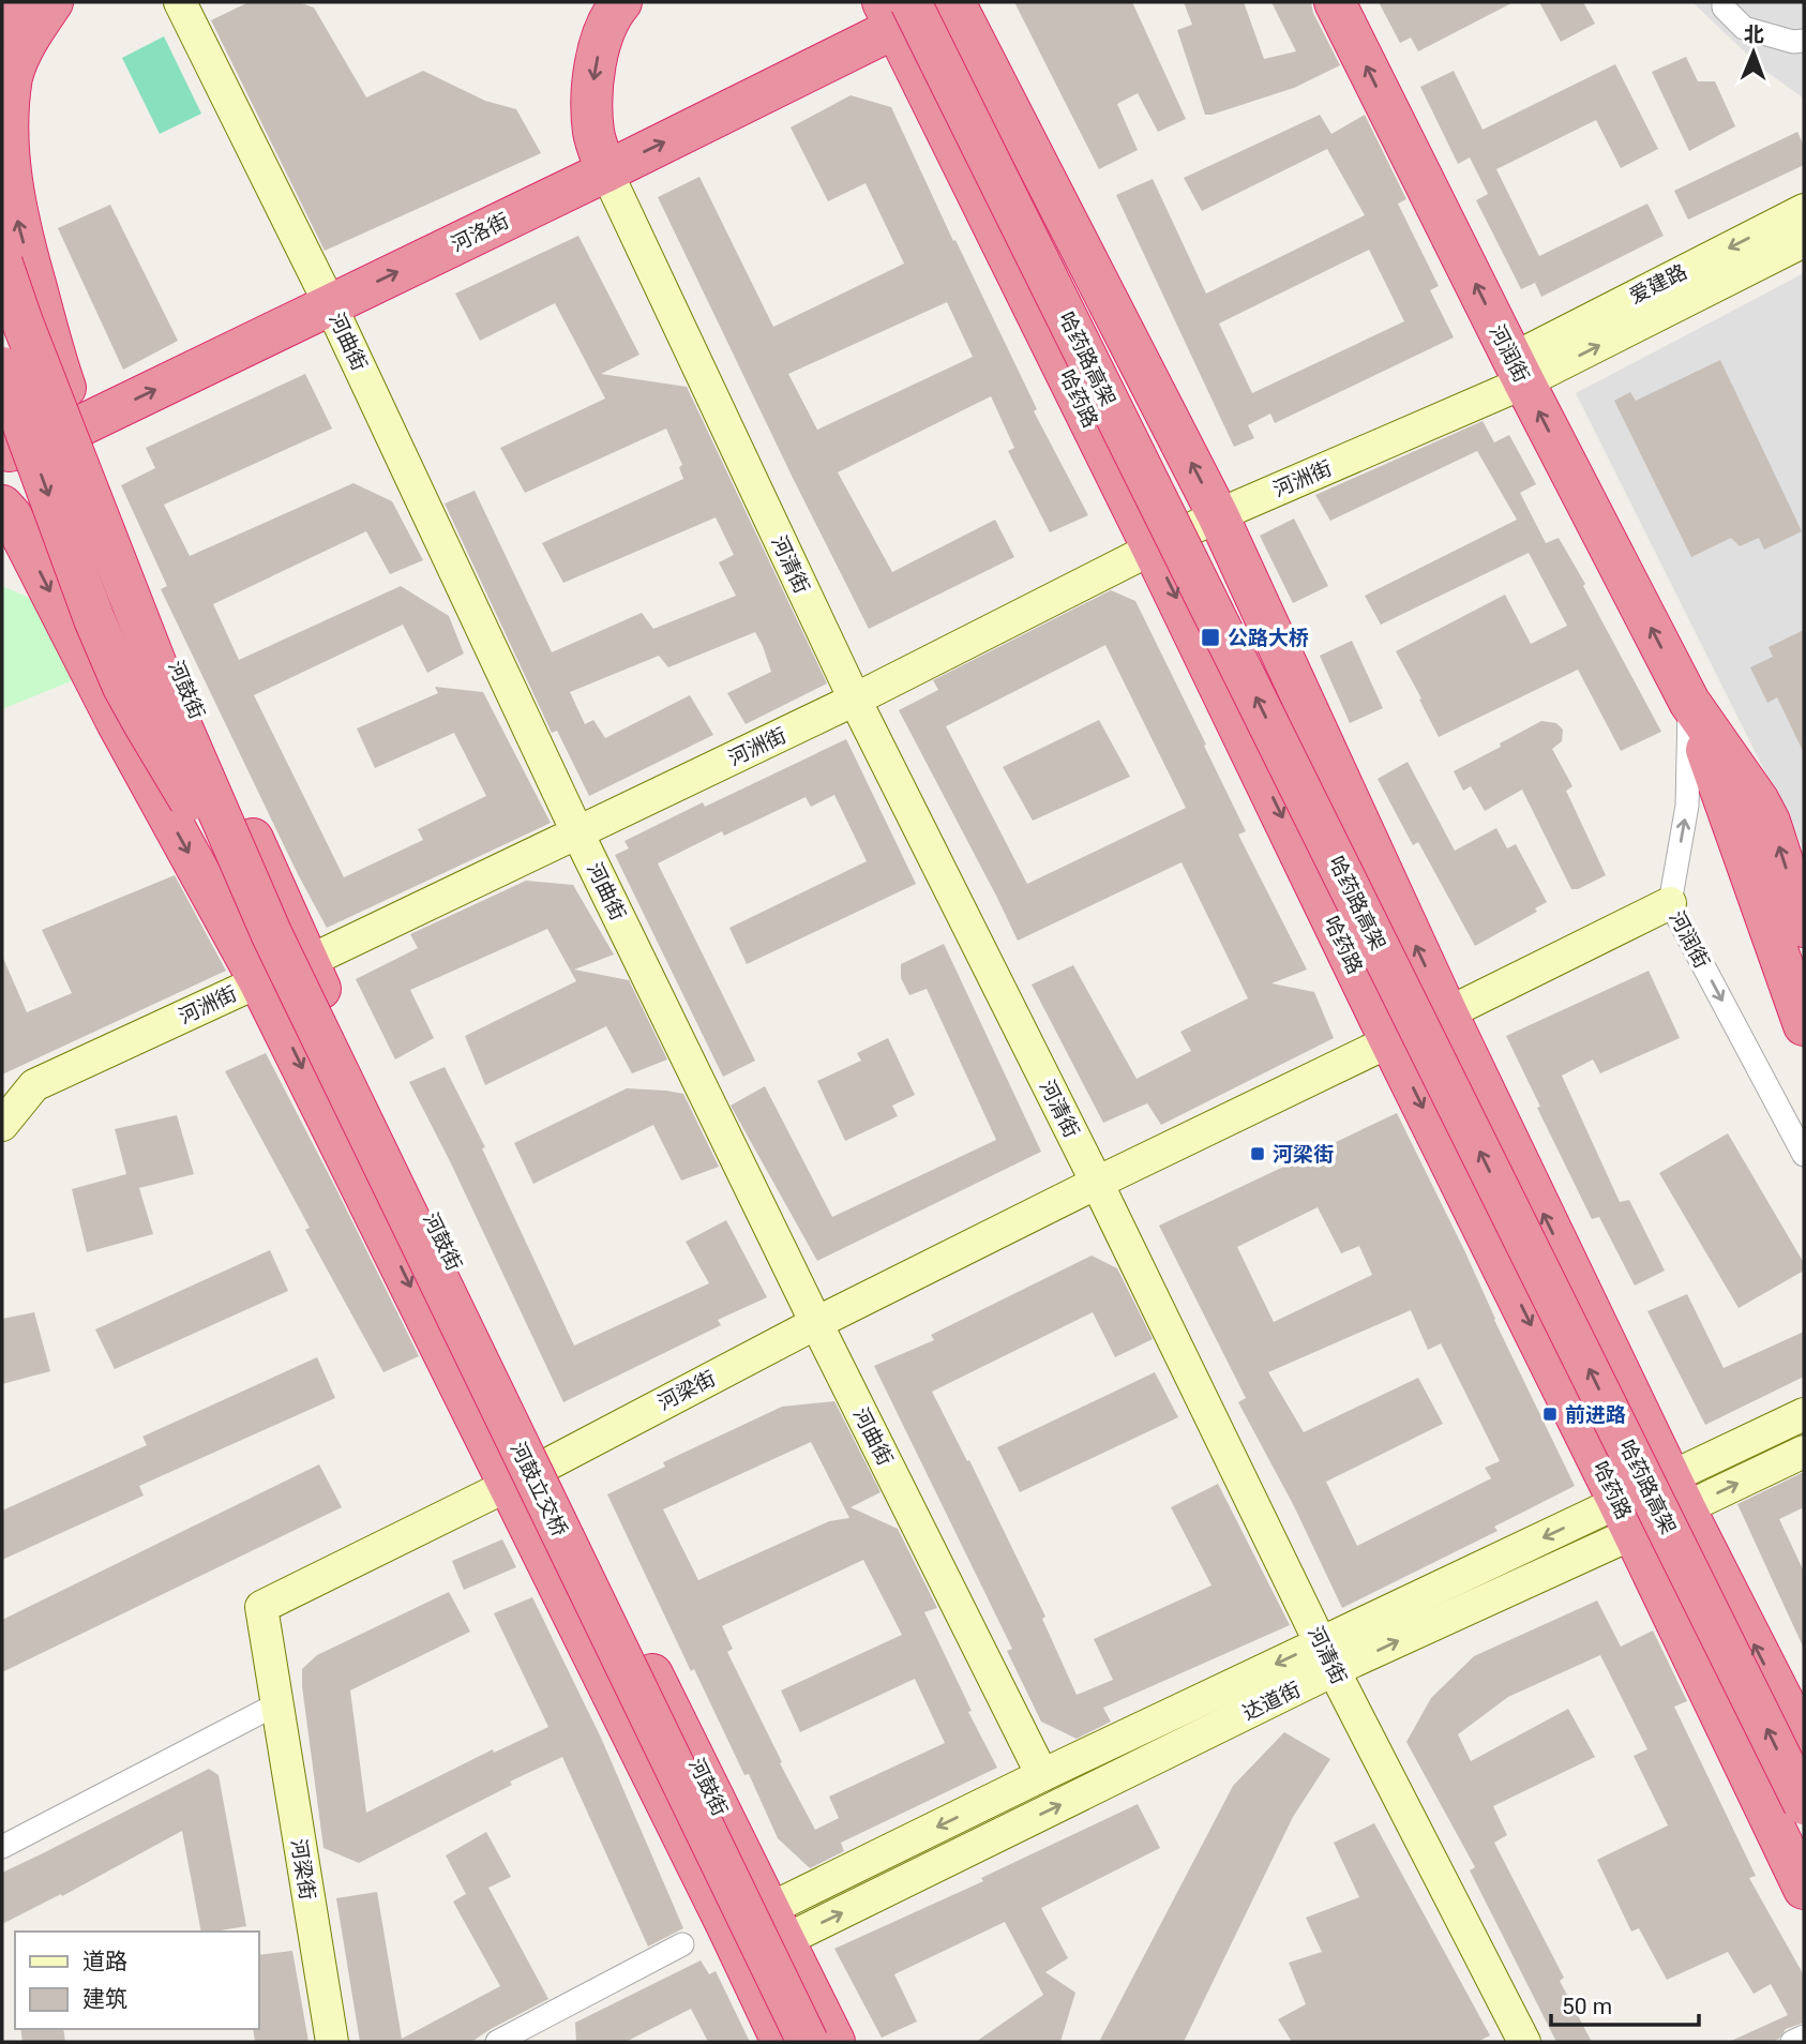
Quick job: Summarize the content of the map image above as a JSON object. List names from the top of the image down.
{
  "streets": {
    "highway": [
      "河洛街",
      "河润街",
      "哈药路高架",
      "哈药路",
      "河鼓街",
      "河鼓立交桥"
    ],
    "street": [
      "爱建路",
      "河曲街",
      "河洲街",
      "河清街",
      "河梁街",
      "达道街"
    ]
  },
  "crossings": [
    ["河洛街", "河曲街"],
    ["河洛街", "哈药路高架"],
    ["河洛街", "哈药路"],
    ["河洛街", "河清街"],
    ["河洛街", "河鼓街"],
    ["爱建路", "河润街"],
    ["爱建路", "河洲街"],
    ["河曲街", "河洲街"],
    ["河曲街", "河梁街"],
    ["河润街", "河洲街"],
    ["河润街", "河梁街"],
    ["哈药路高架", "哈药路"],
    ["哈药路", "河洲街"],
    ["哈药路", "河梁街"],
    ["河洲街", "河清街"],
    ["河洲街", "河鼓街"],
    ["河清街", "河梁街"],
    ["河清街", "达道街"],
    ["河鼓街", "河梁街"],
    ["河鼓街", "达道街"]
  ],
  "one_way": ["河洛街"],
  "places": {
    "transit": ["公路大桥", "河梁街", "前进路"]
  },
  "legend": ["道路", "建筑"],
  "scale_bar": "50 m",
  "north": "top"
}
